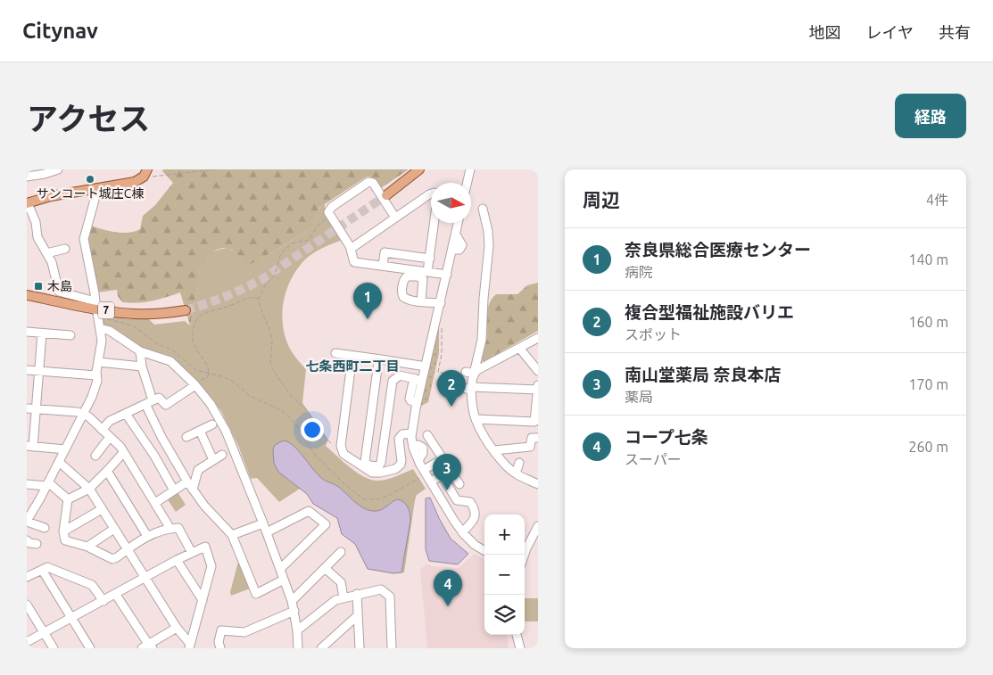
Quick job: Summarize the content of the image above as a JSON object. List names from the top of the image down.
{
  "streets": {
    "main road": ["7"]
  },
  "districts": ["七条西町二丁目"],
  "places": {
    "other": ["サンコート城庄C棟"],
    "transit": ["木島"]
  },
  "north": "right",
  "page": {
    "header": "Citynav",
    "nav": ["地図", "レイヤ", "共有"],
    "title": "アクセス",
    "buttons": "経路",
    "heading": ["周辺", "4件"],
    "list": [
      {
        "mark": "1",
        "name": "奈良県総合医療センター",
        "note": "病院",
        "value": "140 m"
      },
      {
        "mark": "2",
        "name": "複合型福祉施設バリエ",
        "note": "スポット",
        "value": "160 m"
      },
      {
        "mark": "3",
        "name": "南山堂薬局 奈良本店",
        "note": "薬局",
        "value": "170 m"
      },
      {
        "mark": "4",
        "name": "コープ七条",
        "note": "スーパー",
        "value": "260 m"
      }
    ],
    "pins": [
      "1",
      "2",
      "3",
      "4"
    ],
    "map_buttons": ["+", "−"]
  }
}
